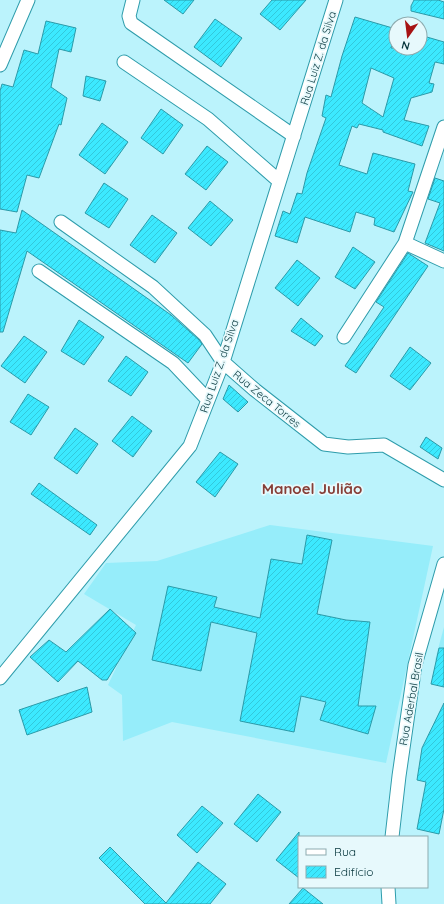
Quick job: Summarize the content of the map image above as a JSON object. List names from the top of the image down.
{
  "streets": {
    "street": ["Rua Luiz Z. da Silva", "Rua Zeca Torres", "Rua Aderbal Brasil"]
  },
  "crossings": [
    ["Rua Luiz Z. da Silva", "Rua Zeca Torres"]
  ],
  "districts": ["Manoel Julião"],
  "legend": ["Rua", "Edifício"],
  "north": "bottom"
}
